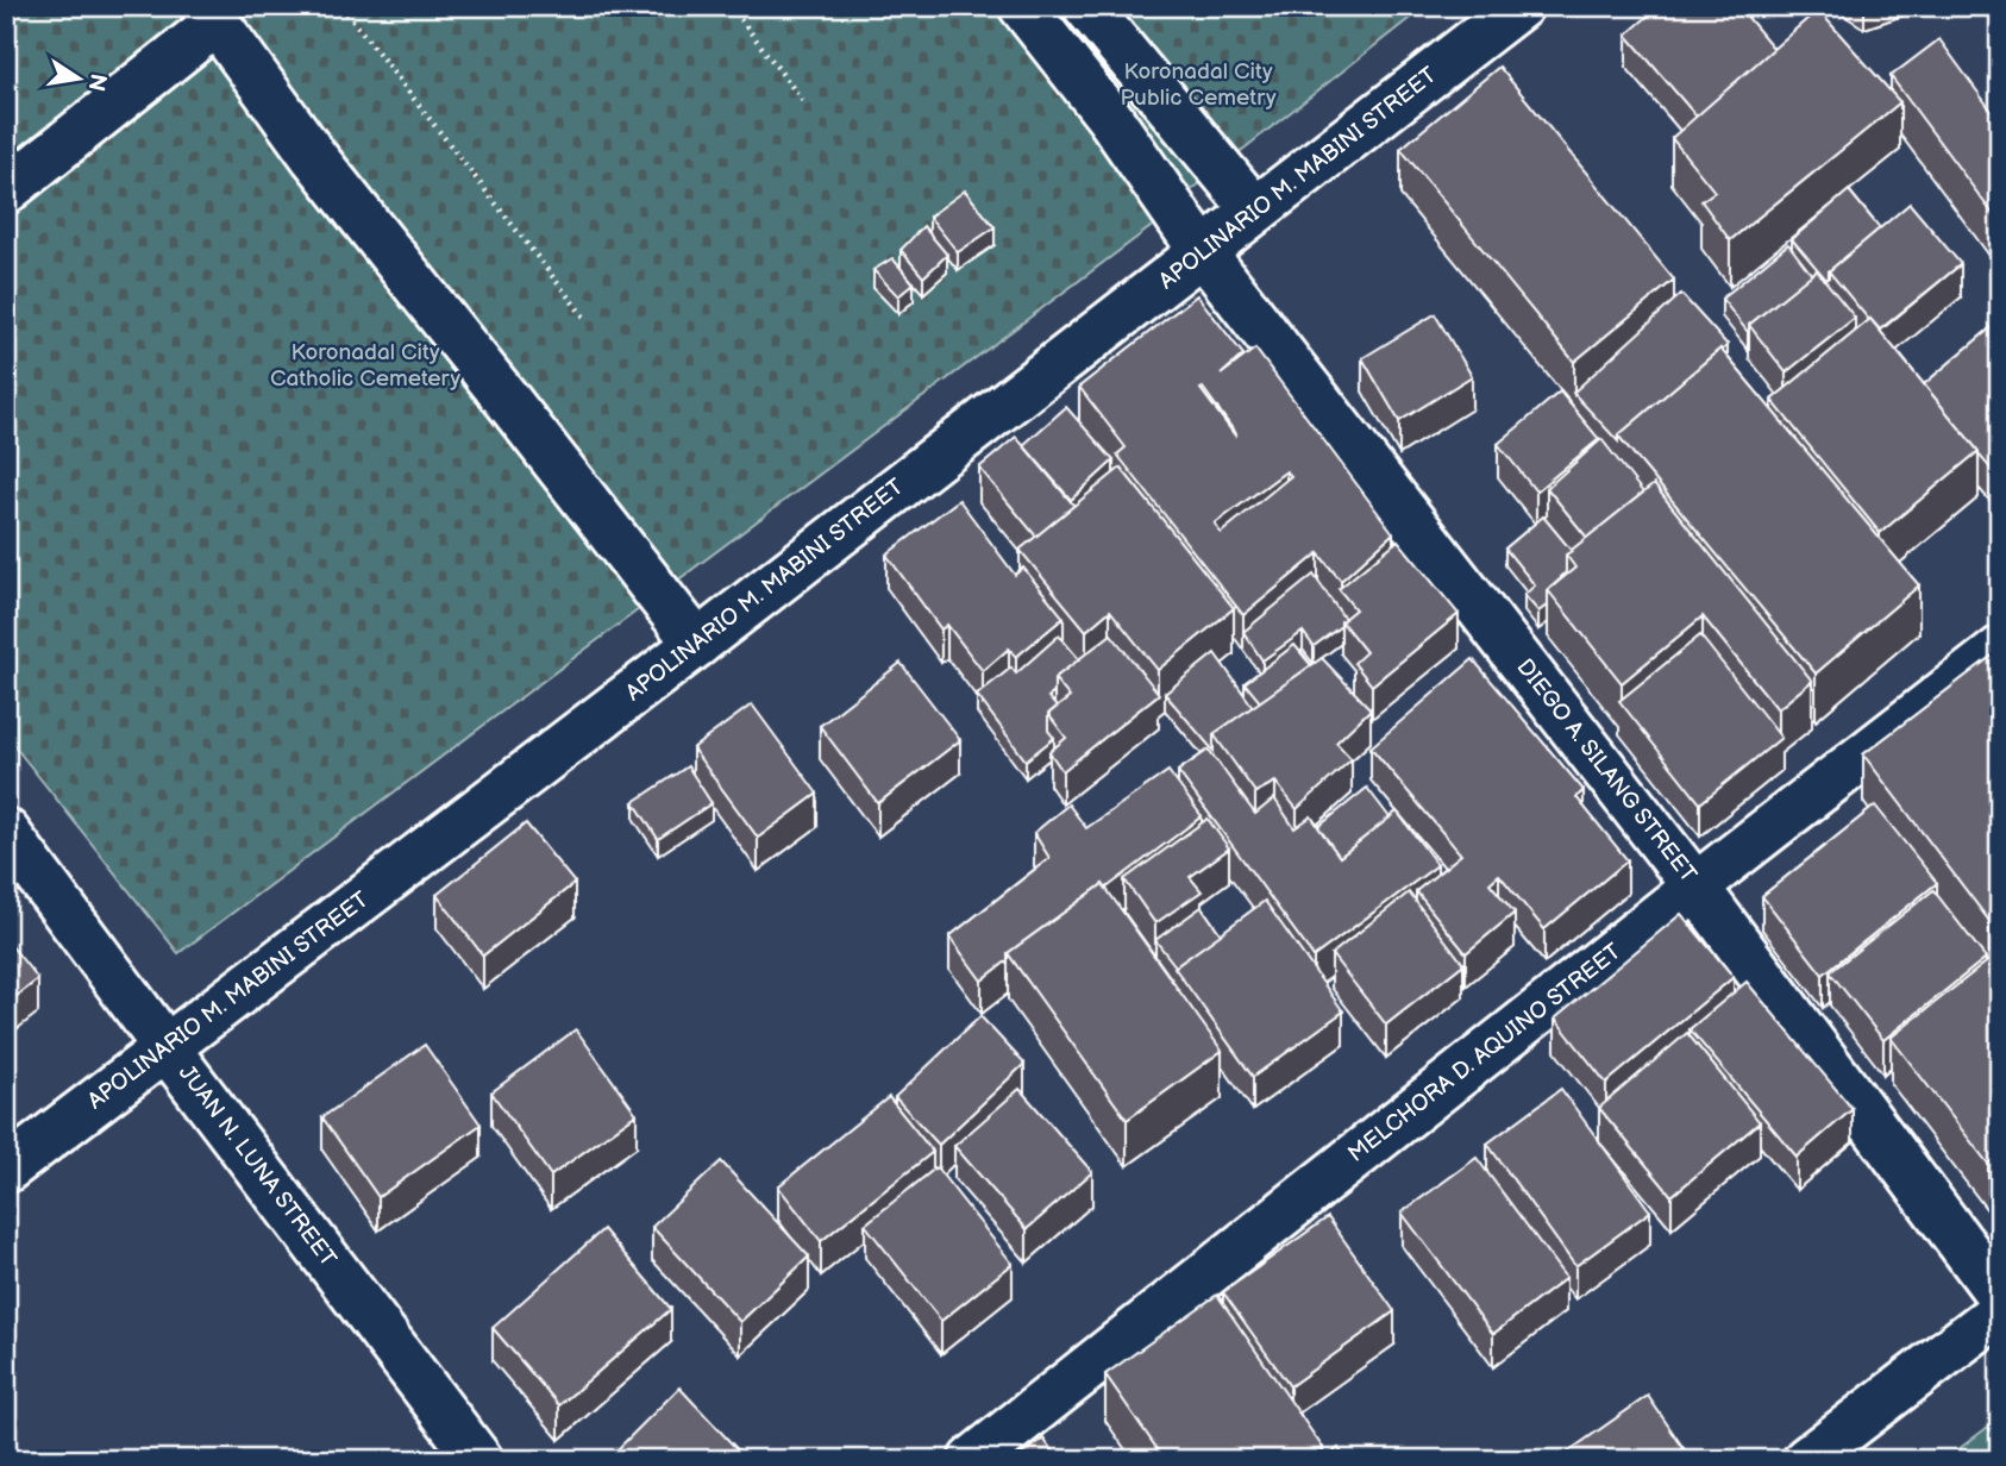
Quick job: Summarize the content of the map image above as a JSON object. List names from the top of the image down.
{
  "streets": {
    "street": [
      "APOLINARIO M. MABINI STREET",
      "DIEGO A. SILANG STREET",
      "MELCHORA D. AQUINO STREET",
      "JUAN N. LUNA STREET"
    ]
  },
  "crossings": [
    ["APOLINARIO M. MABINI STREET", "DIEGO A. SILANG STREET"],
    ["APOLINARIO M. MABINI STREET", "JUAN N. LUNA STREET"],
    ["DIEGO A. SILANG STREET", "MELCHORA D. AQUINO STREET"]
  ],
  "parks": ["Koronadal City Public Cemetry", "Koronadal City Catholic Cemetery"],
  "north": "right"
}
